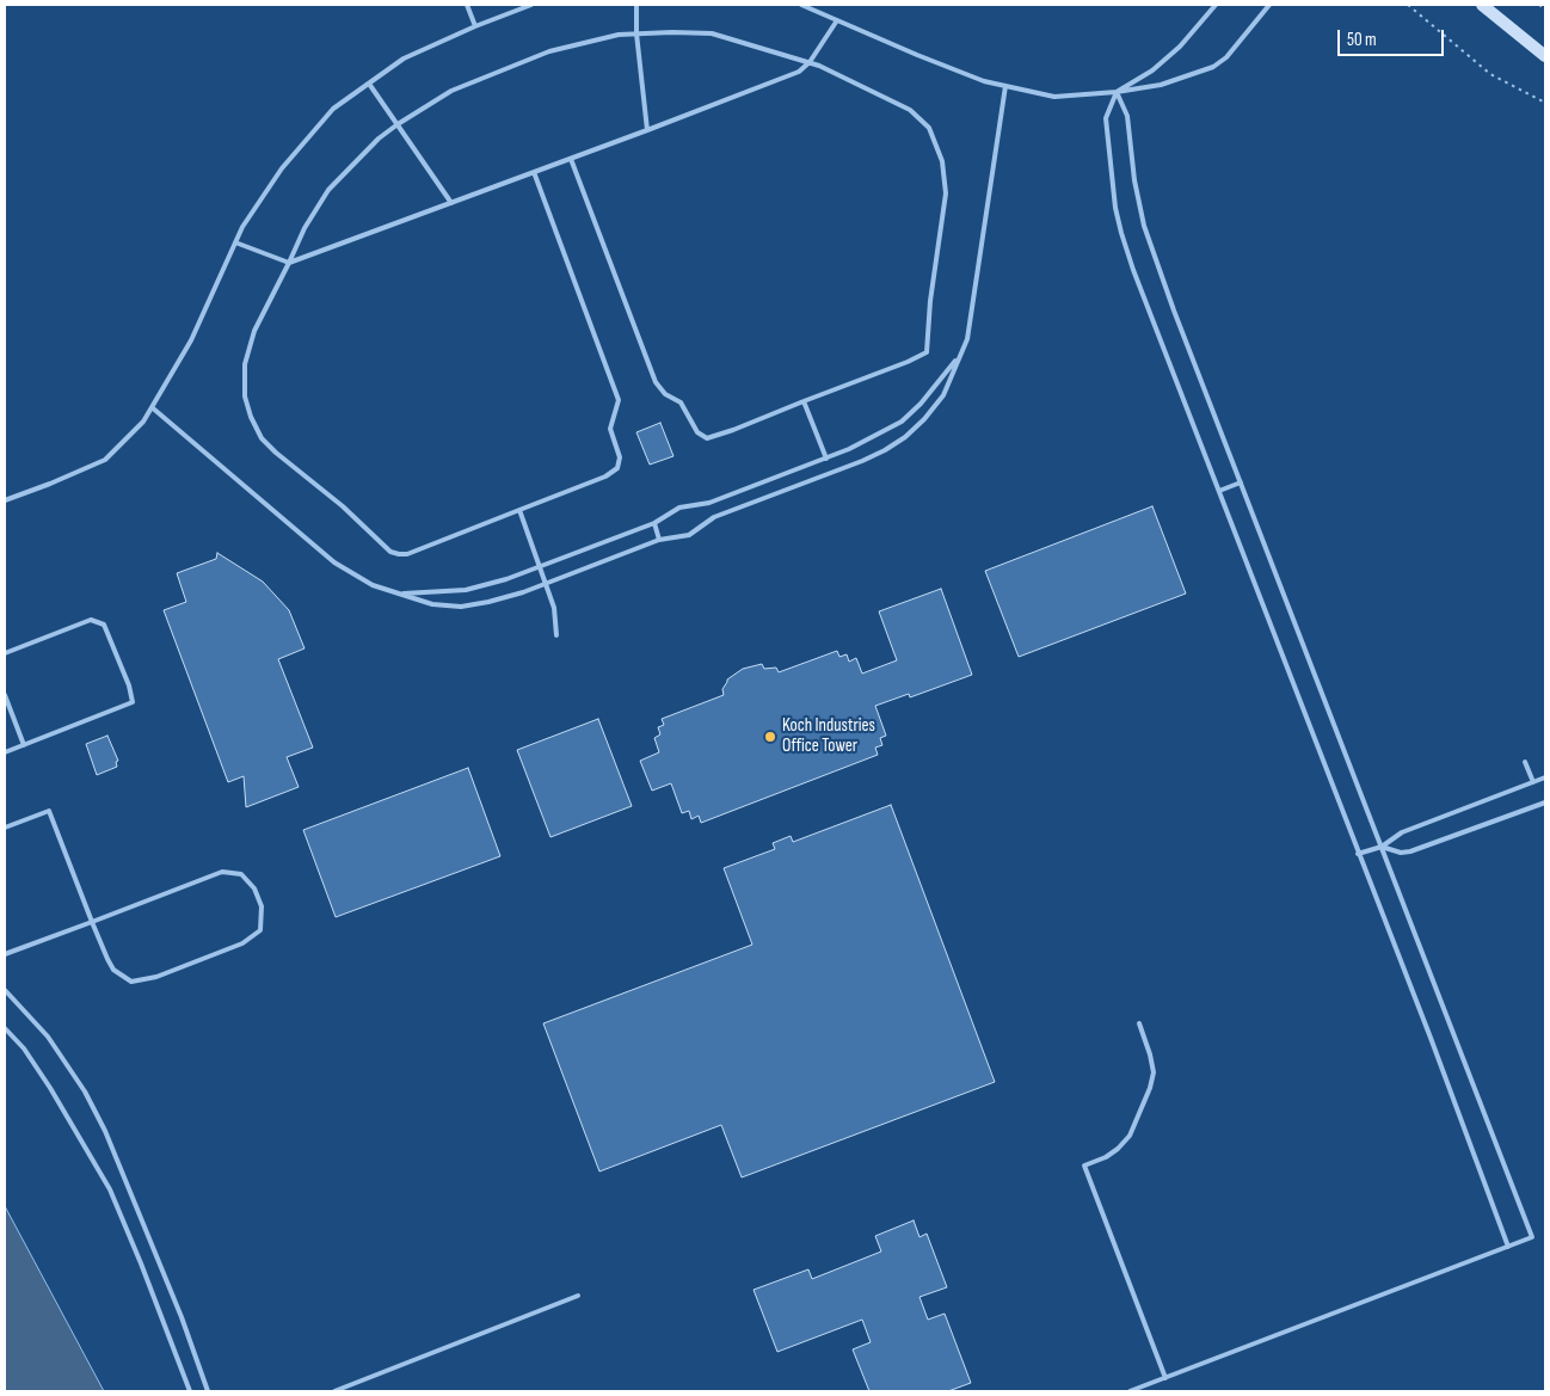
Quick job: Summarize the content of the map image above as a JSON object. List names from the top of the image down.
{
  "places": ["Koch Industries Office Tower"],
  "scale_bar": "50 m"
}
